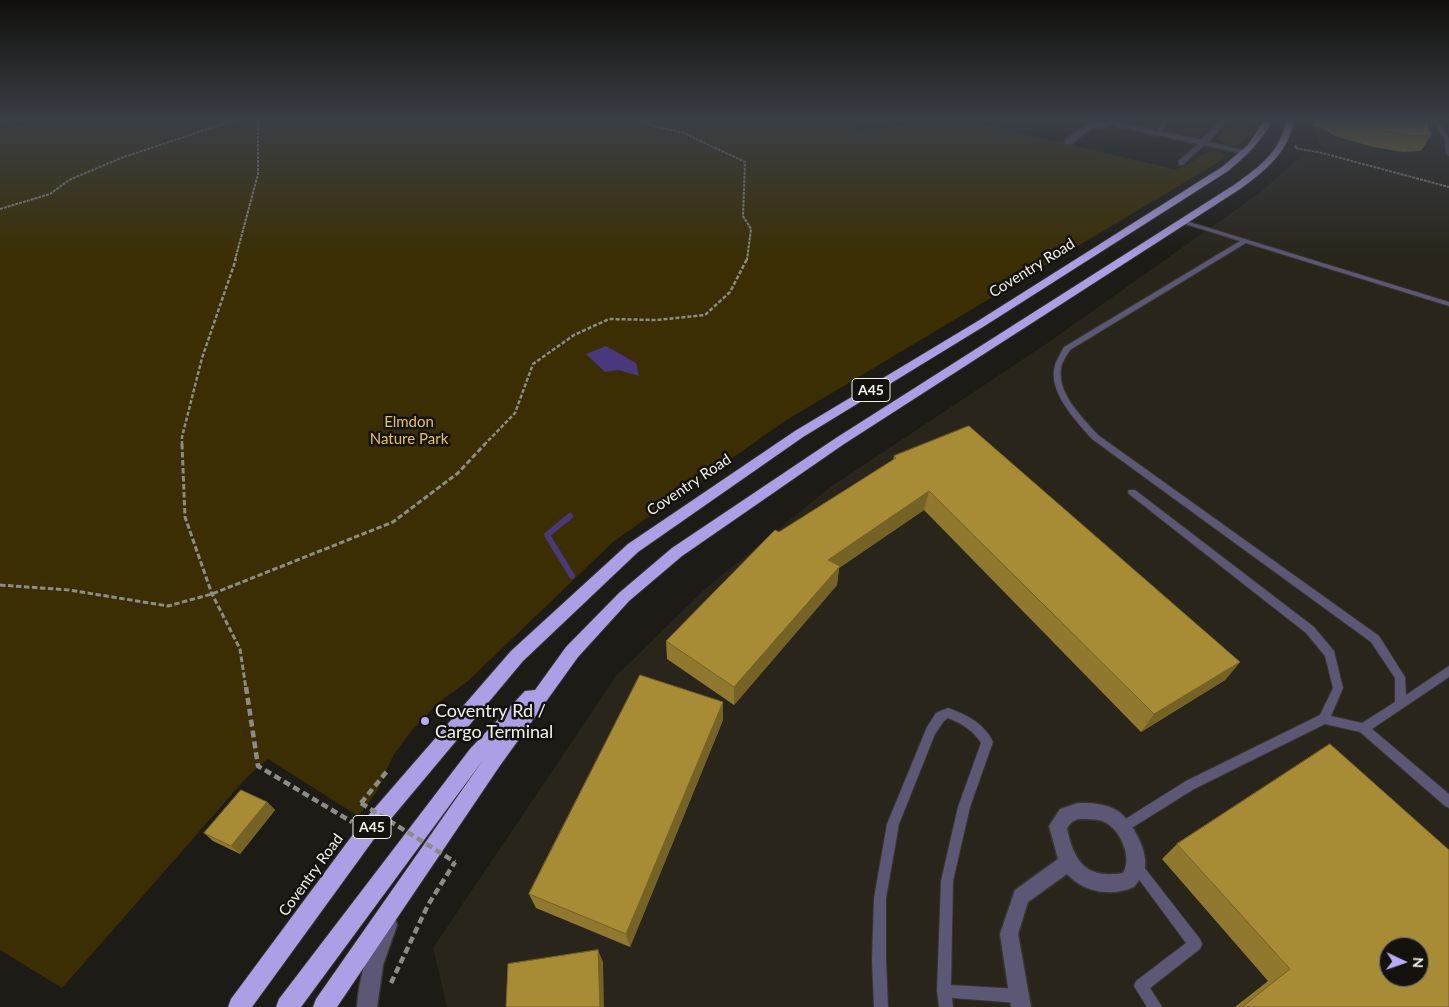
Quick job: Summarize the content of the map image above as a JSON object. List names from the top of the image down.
{
  "streets": {
    "highway": ["Coventry Road", "A45"]
  },
  "parks": ["Elmdon Nature Park"],
  "places": ["Coventry Rd / Cargo Terminal"],
  "north": "right"
}
